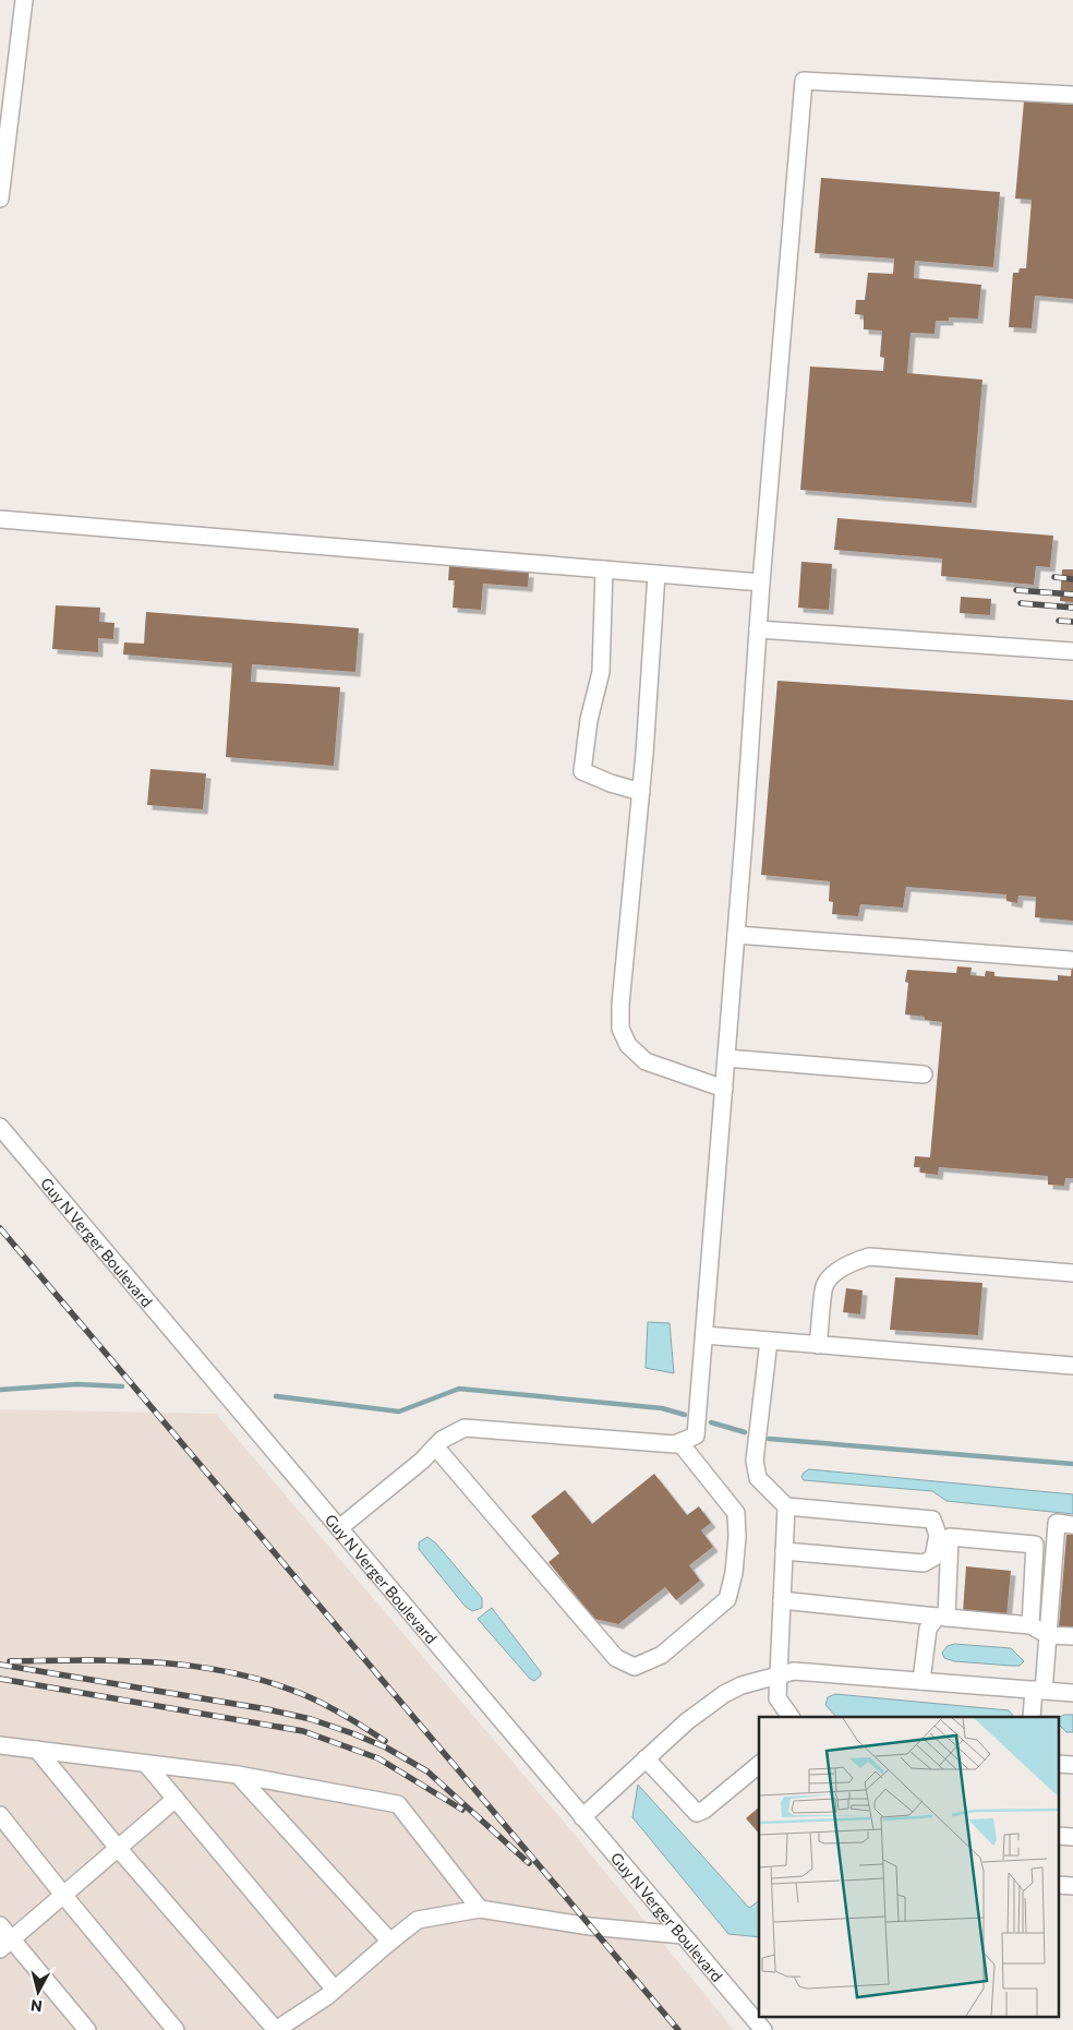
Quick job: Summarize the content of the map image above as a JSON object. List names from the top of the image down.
{
  "streets": {
    "street": ["Guy N Verger Boulevard"]
  },
  "north": "bottom"
}
